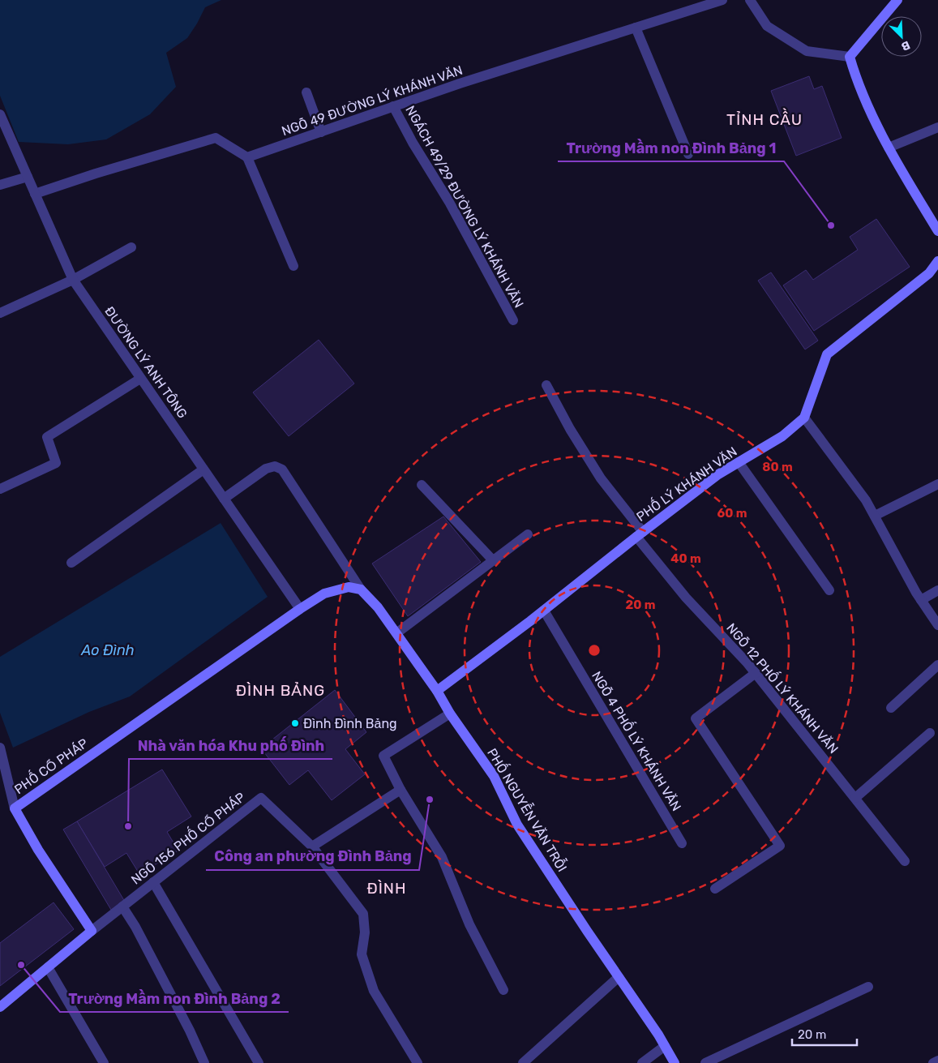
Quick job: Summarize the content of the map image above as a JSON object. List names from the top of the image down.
{
  "streets": {
    "main road": ["PHỐ LÝ KHÁNH VĂN", "PHỐ CỔ PHÁP", "PHỐ NGUYỄN VĂN TRỖI"],
    "street": [
      "NGÕ 49 ĐƯỜNG LÝ KHÁNH VĂN",
      "NGÁCH 49/29 ĐƯỜNG LÝ KHÁNH VĂN",
      "ĐƯỜNG LÝ ANH TÔNG",
      "NGÕ 12 PHỐ LÝ KHÁNH VĂN",
      "NGÕ 4 PHỐ LÝ KHÁNH VĂN",
      "NGÕ 156 PHỐ CỔ PHÁP"
    ]
  },
  "crossings": [
    ["NGÕ 49 ĐƯỜNG LÝ KHÁNH VĂN", "NGÁCH 49/29 ĐƯỜNG LÝ KHÁNH VĂN"],
    ["ĐƯỜNG LÝ ANH TÔNG", "PHỐ CỔ PHÁP"],
    ["PHỐ LÝ KHÁNH VĂN", "NGÕ 12 PHỐ LÝ KHÁNH VĂN"],
    ["PHỐ LÝ KHÁNH VĂN", "NGÕ 4 PHỐ LÝ KHÁNH VĂN"],
    ["PHỐ LÝ KHÁNH VĂN", "PHỐ NGUYỄN VĂN TRỖI"],
    ["PHỐ CỔ PHÁP", "NGÕ 156 PHỐ CỔ PHÁP"]
  ],
  "districts": ["TỈNH CẦU", "ĐÌNH BẢNG", "ĐÌNH"],
  "water": ["Ao Đình"],
  "places": [
    "Trường Mầm non Đình Bảng 1",
    "Đình Đình Bảng",
    "Công an phường Đình Bảng",
    "Nhà văn hóa Khu phố Đình",
    "Trường Mầm non Đình Bảng 2"
  ],
  "scale_bar": "20 m",
  "north": "bottom right",
  "rings": [
    "80 m",
    "60 m",
    "40 m",
    "20 m"
  ]
}
